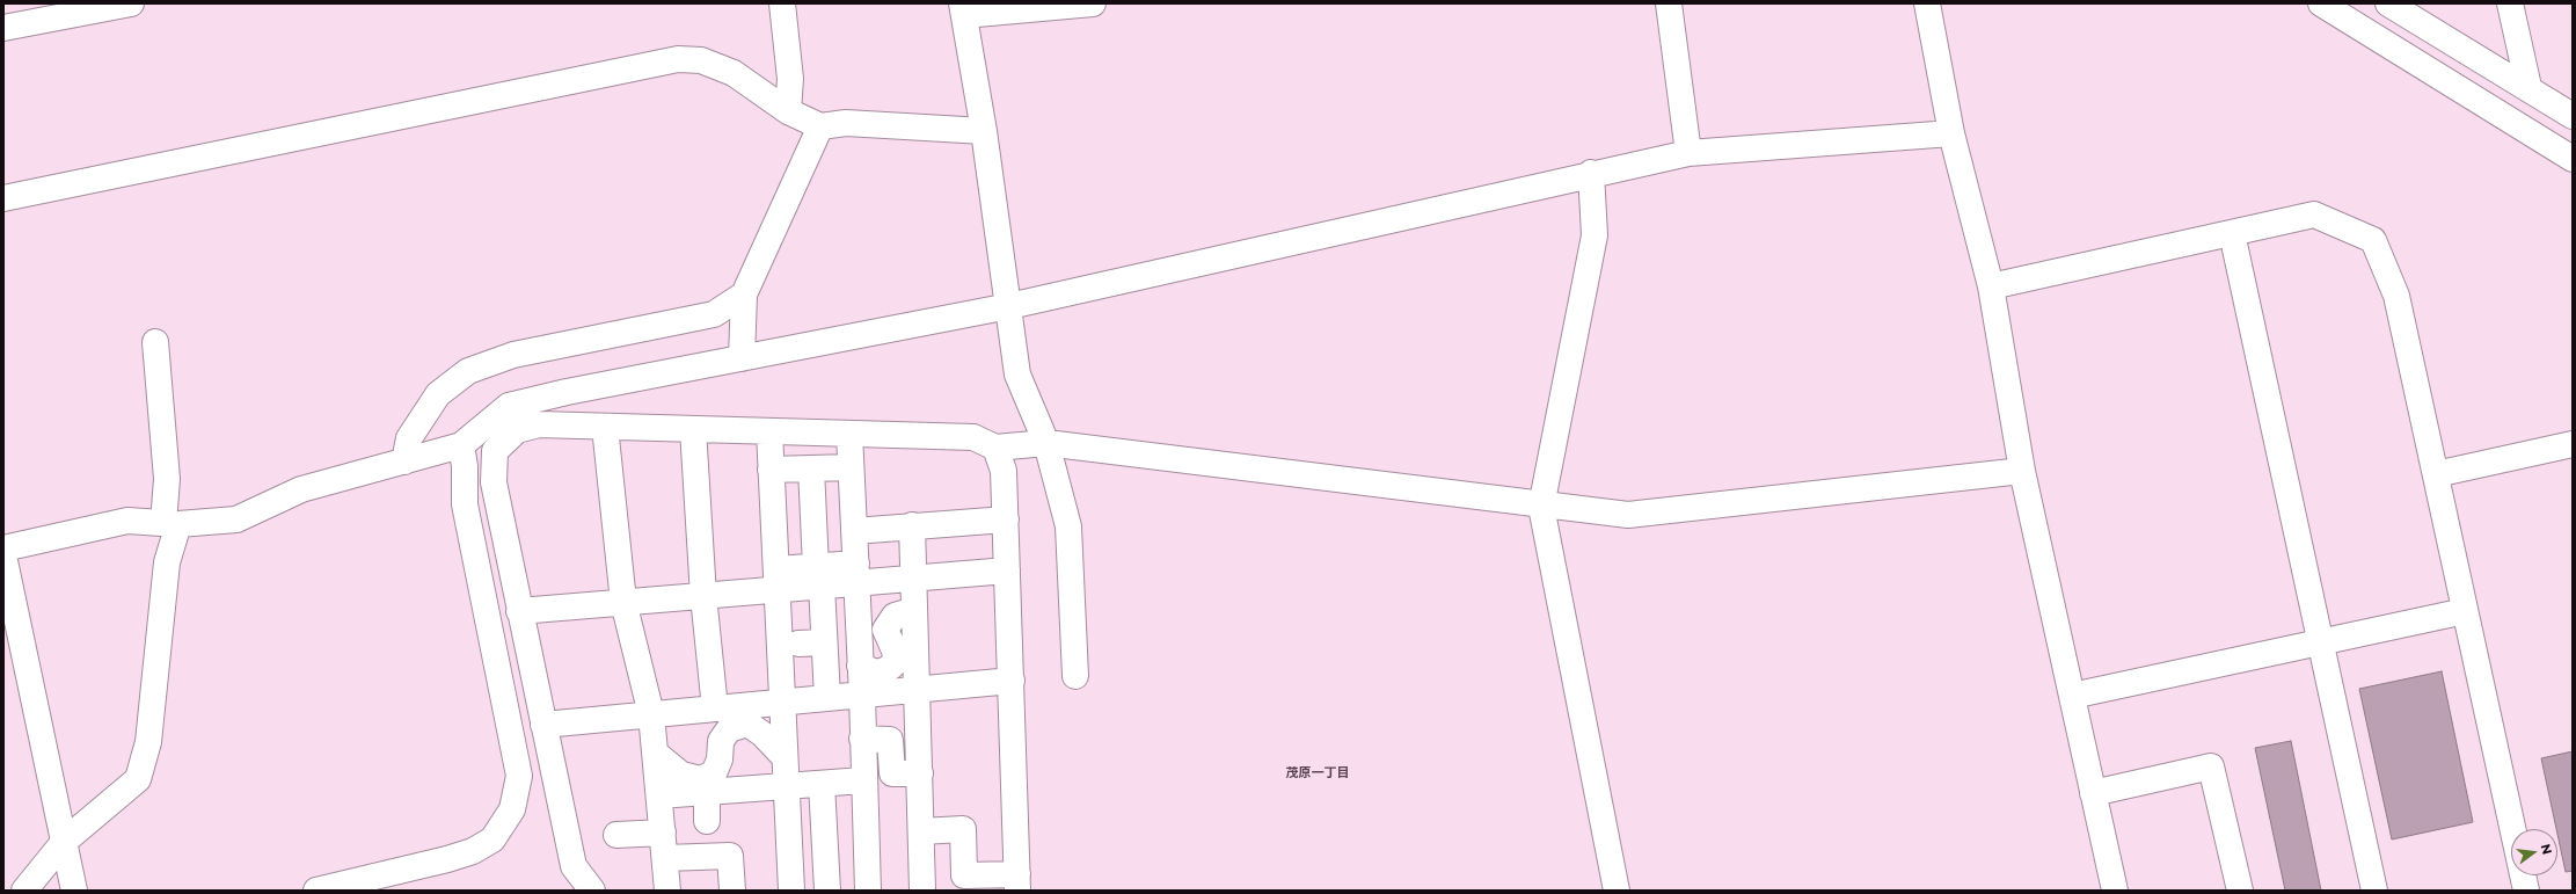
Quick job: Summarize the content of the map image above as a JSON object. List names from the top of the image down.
{
  "districts": ["茂原一丁目"],
  "north": "right"
}
